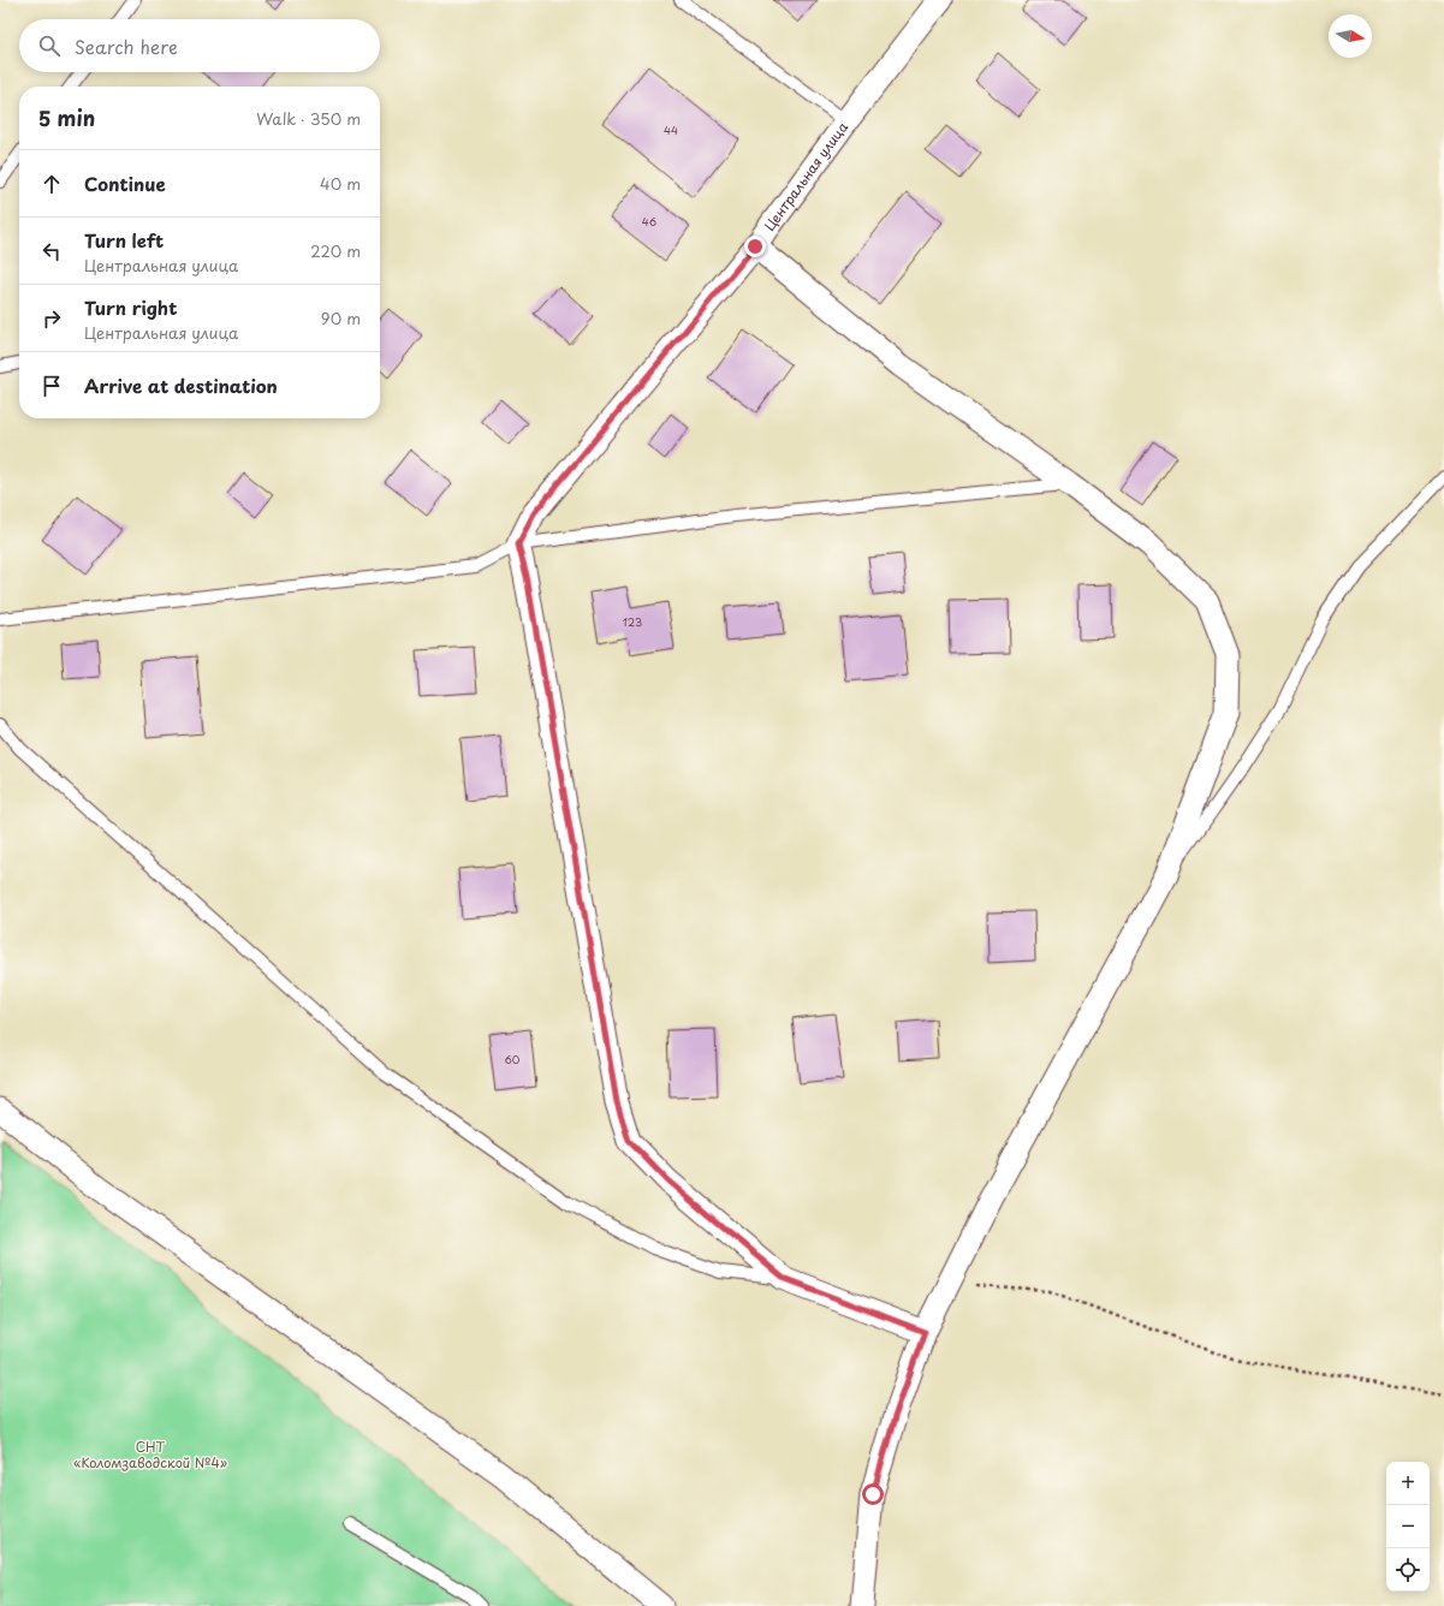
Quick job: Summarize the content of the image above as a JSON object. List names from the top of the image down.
{
  "streets": {
    "street": ["Центральная улица"]
  },
  "parks": ["СНТ «Коломзаводской №4»"],
  "house_numbers": [
    "44",
    "46",
    "123",
    "60"
  ],
  "north": "right",
  "page": {
    "search": "Search here",
    "heading": ["5 min", "Walk · 350 m"],
    "list": [
      ["Continue", "40 m"],
      ["Turn left", "Центральная улица", "220 m"],
      ["Turn right", "Центральная улица", "90 m"],
      "Arrive at destination"
    ],
    "map_buttons": ["+", "−"]
  }
}
